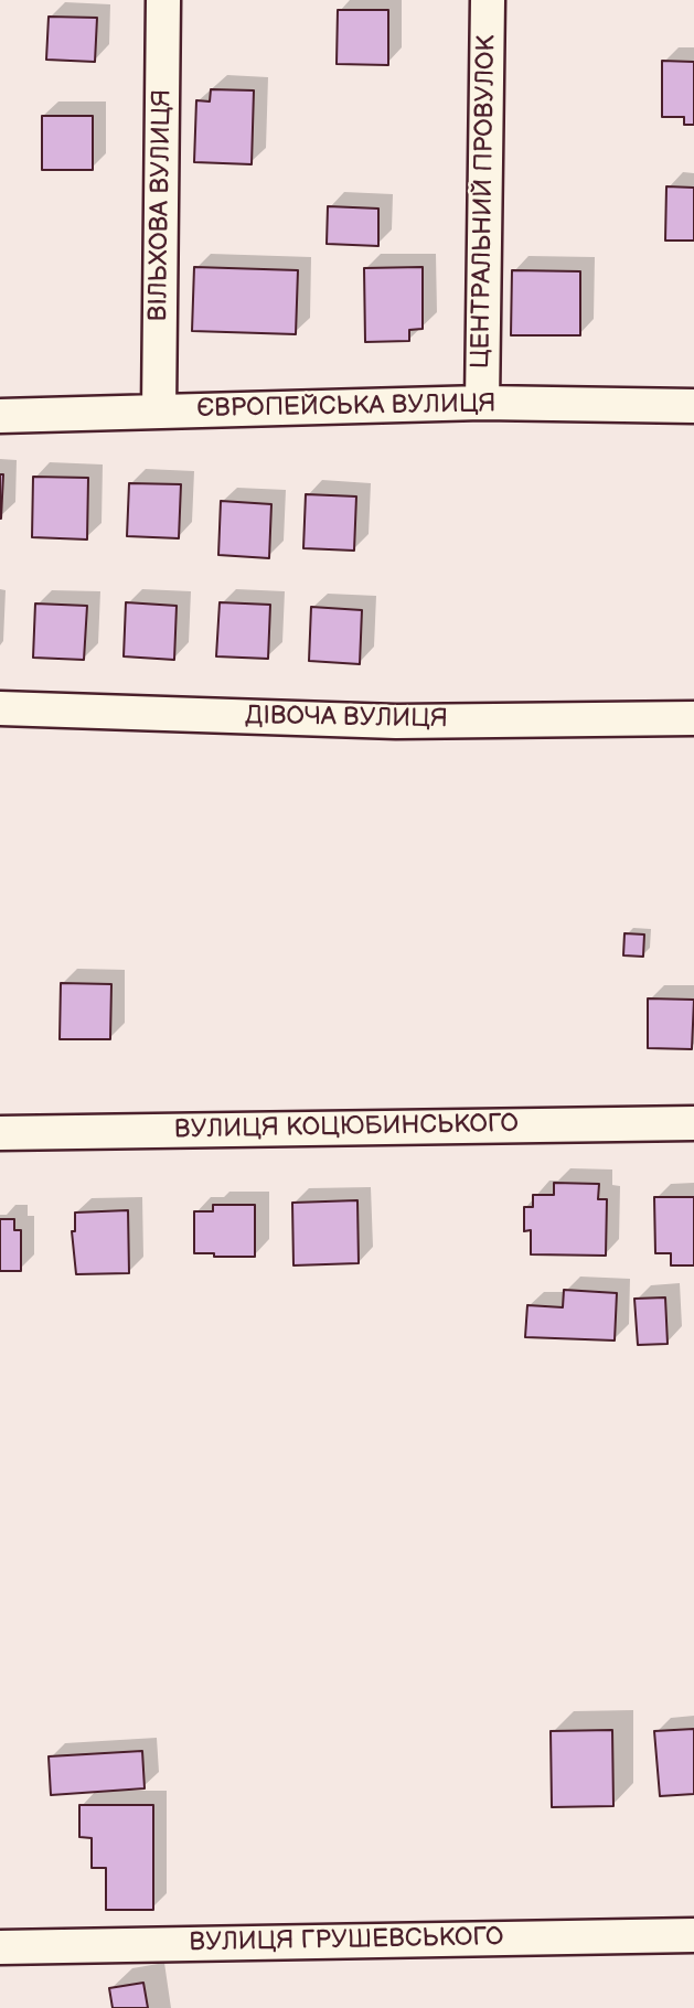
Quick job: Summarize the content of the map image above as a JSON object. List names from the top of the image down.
{
  "streets": {
    "street": [
      "ЦЕНТРАЛЬНИЙ ПРОВУЛОК",
      "ВІЛЬХОВА ВУЛИЦЯ",
      "ЄВРОПЕЙСЬКА ВУЛИЦЯ",
      "ДІВОЧА ВУЛИЦЯ",
      "ВУЛИЦЯ КОЦЮБИНСЬКОГО",
      "ВУЛИЦЯ ГРУШЕВСЬКОГО"
    ]
  },
  "crossings": [
    ["ЦЕНТРАЛЬНИЙ ПРОВУЛОК", "ЄВРОПЕЙСЬКА ВУЛИЦЯ"],
    ["ВІЛЬХОВА ВУЛИЦЯ", "ЄВРОПЕЙСЬКА ВУЛИЦЯ"]
  ]
}
